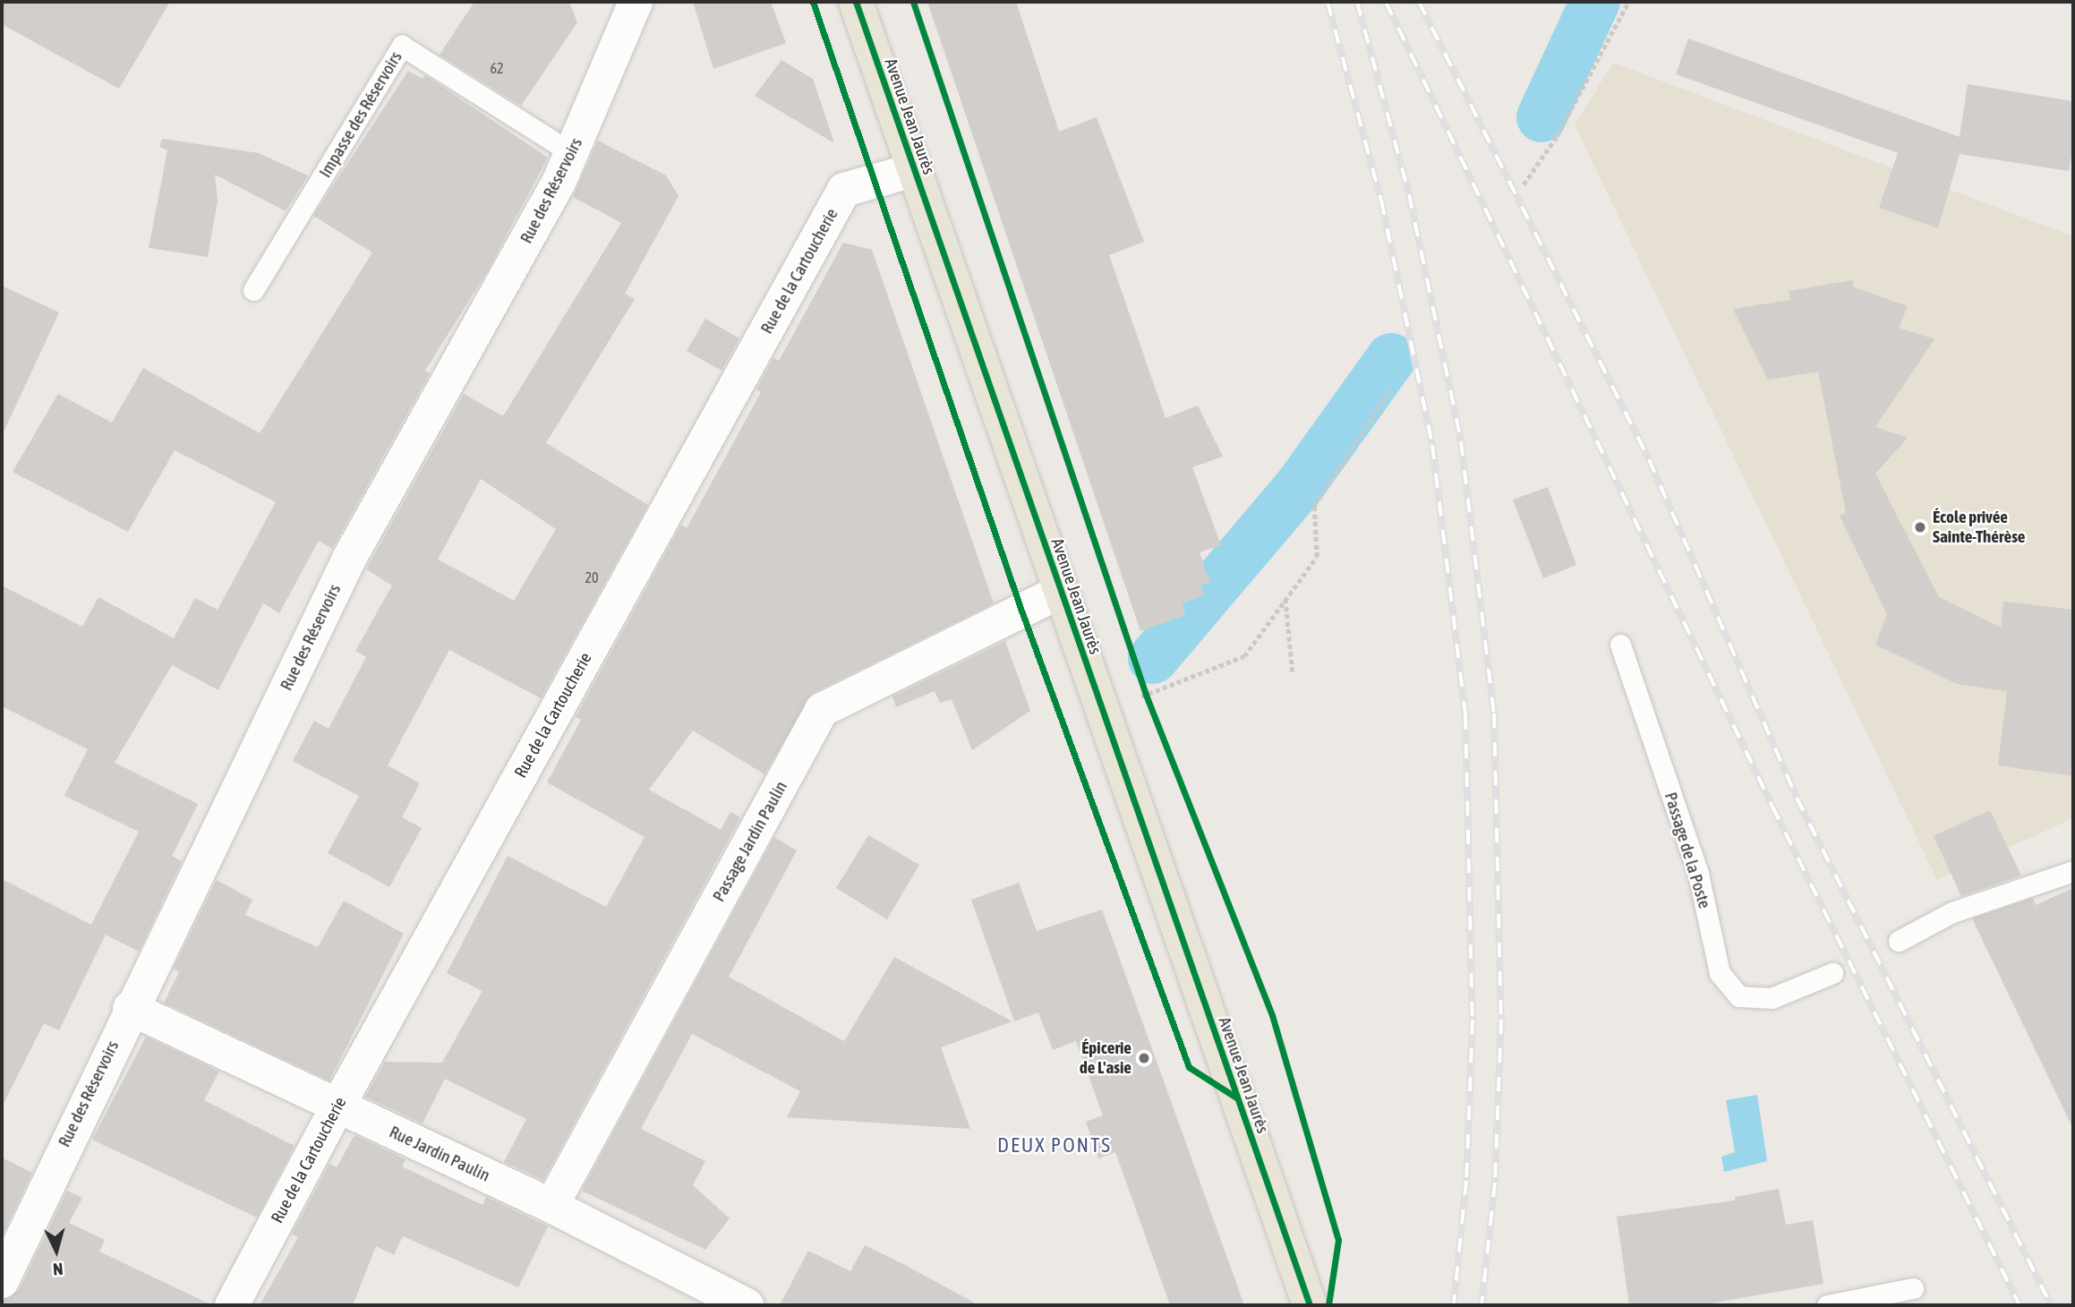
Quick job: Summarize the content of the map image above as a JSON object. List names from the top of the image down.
{
  "streets": {
    "main road": ["Avenue Jean Jaurès"],
    "street": [
      "Rue des Réservoirs",
      "Rue de la Cartoucherie",
      "Passage Jardin Paulin",
      "Rue Jardin Paulin"
    ],
    "lane": ["Impasse des Réservoirs", "Passage de la Poste"]
  },
  "crossings": [
    ["Impasse des Réservoirs", "Rue des Réservoirs"],
    ["Avenue Jean Jaurès", "Rue de la Cartoucherie"],
    ["Avenue Jean Jaurès", "Passage Jardin Paulin"],
    ["Rue des Réservoirs", "Rue Jardin Paulin"],
    ["Rue de la Cartoucherie", "Rue Jardin Paulin"],
    ["Passage Jardin Paulin", "Rue Jardin Paulin"]
  ],
  "districts": ["DEUX PONTS"],
  "places": ["École privée Sainte-Thérèse", "Épicerie de L'asie"],
  "house_numbers": ["62", "20"],
  "north": "bottom"
}
